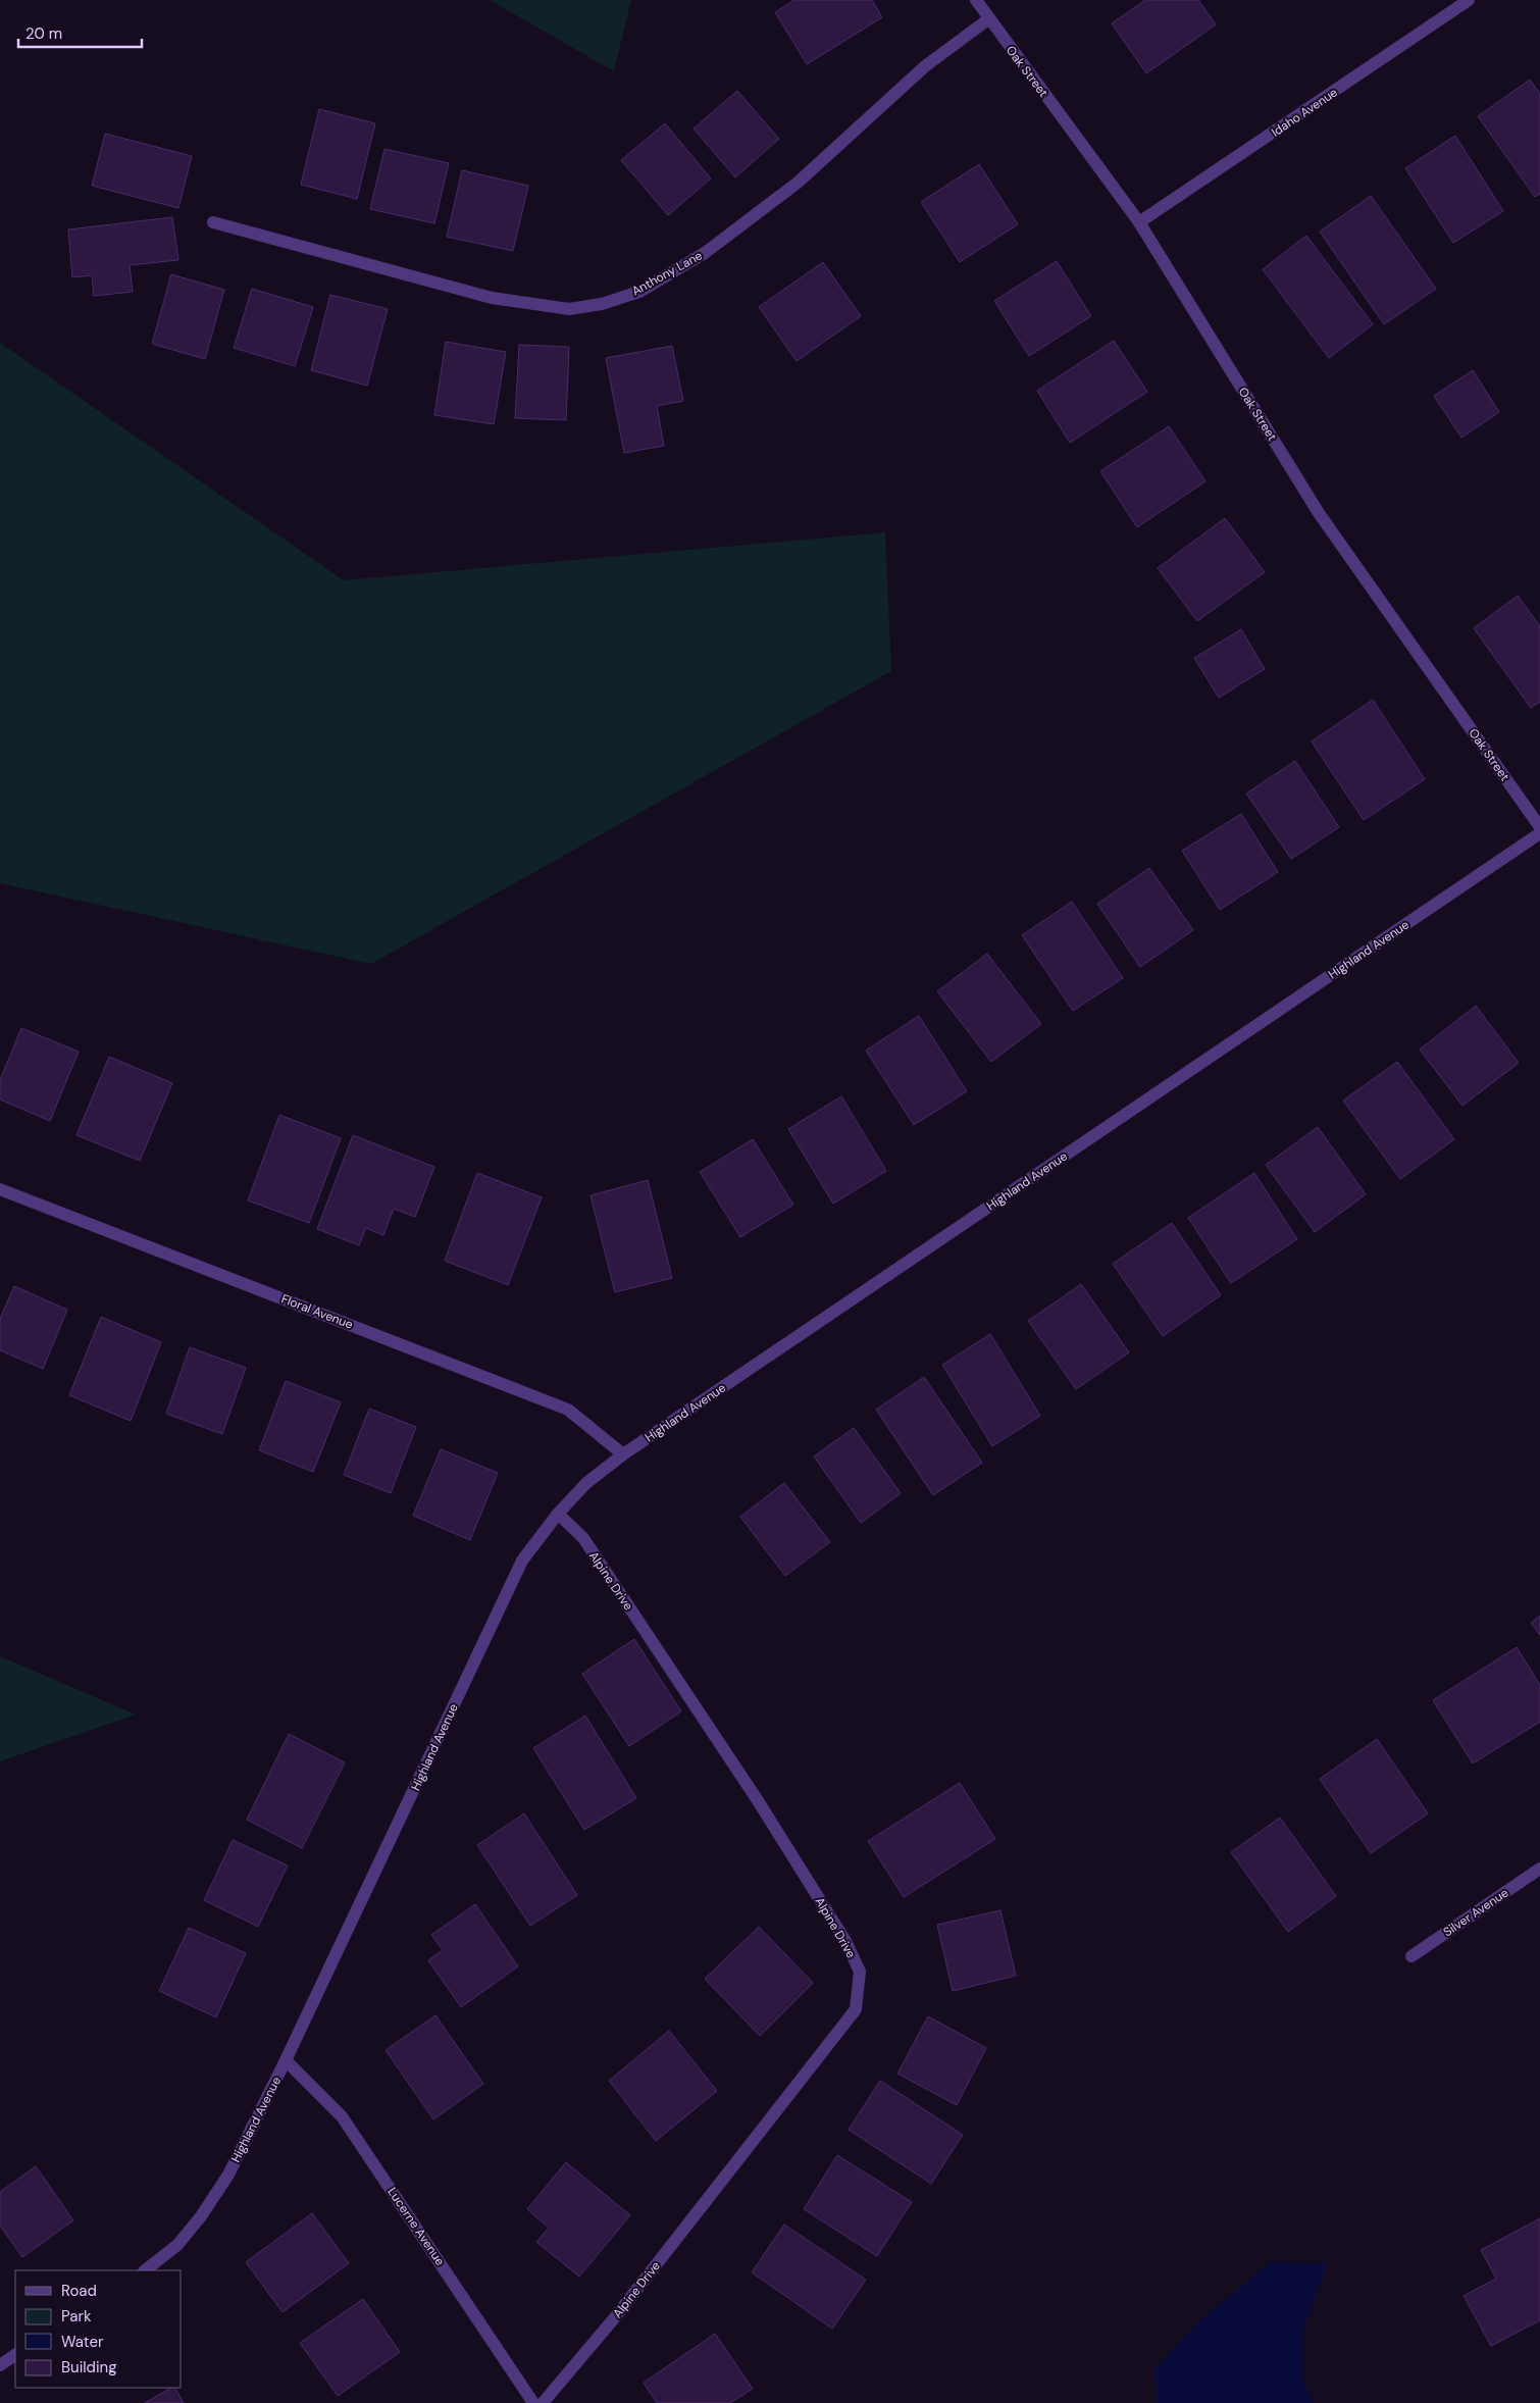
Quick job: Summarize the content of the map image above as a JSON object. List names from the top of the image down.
{
  "streets": {
    "street": [
      "Oak Street",
      "Idaho Avenue",
      "Anthony Lane",
      "Highland Avenue",
      "Floral Avenue",
      "Alpine Drive",
      "Silver Avenue",
      "Lucerne Avenue"
    ]
  },
  "crossings": [
    ["Oak Street", "Idaho Avenue"],
    ["Oak Street", "Anthony Lane"],
    ["Highland Avenue", "Floral Avenue"],
    ["Highland Avenue", "Alpine Drive"],
    ["Highland Avenue", "Lucerne Avenue"]
  ],
  "legend": [
    "Road",
    "Park",
    "Water",
    "Building"
  ],
  "scale_bar": "20 m"
}
